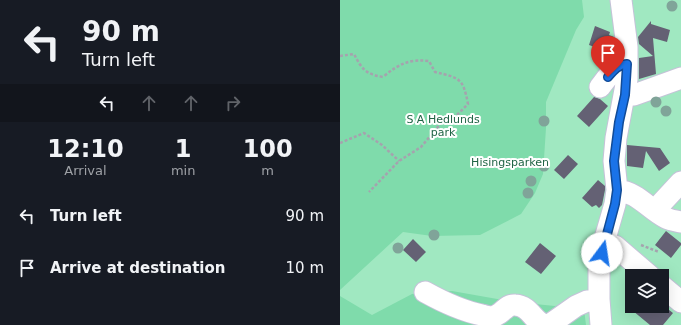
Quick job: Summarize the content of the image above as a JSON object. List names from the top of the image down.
{
  "parks": ["S A Hedlunds park", "Hisingsparken"],
  "page": {
    "turn": ["90 m", "Turn left"],
    "eta": [
      "12:10",
      "Arrival",
      "1",
      "min",
      "100",
      "m"
    ],
    "list": [
      {
        "name": "Turn left",
        "value": "90 m"
      },
      {
        "name": "Arrive at destination",
        "value": "10 m"
      }
    ]
  }
}
